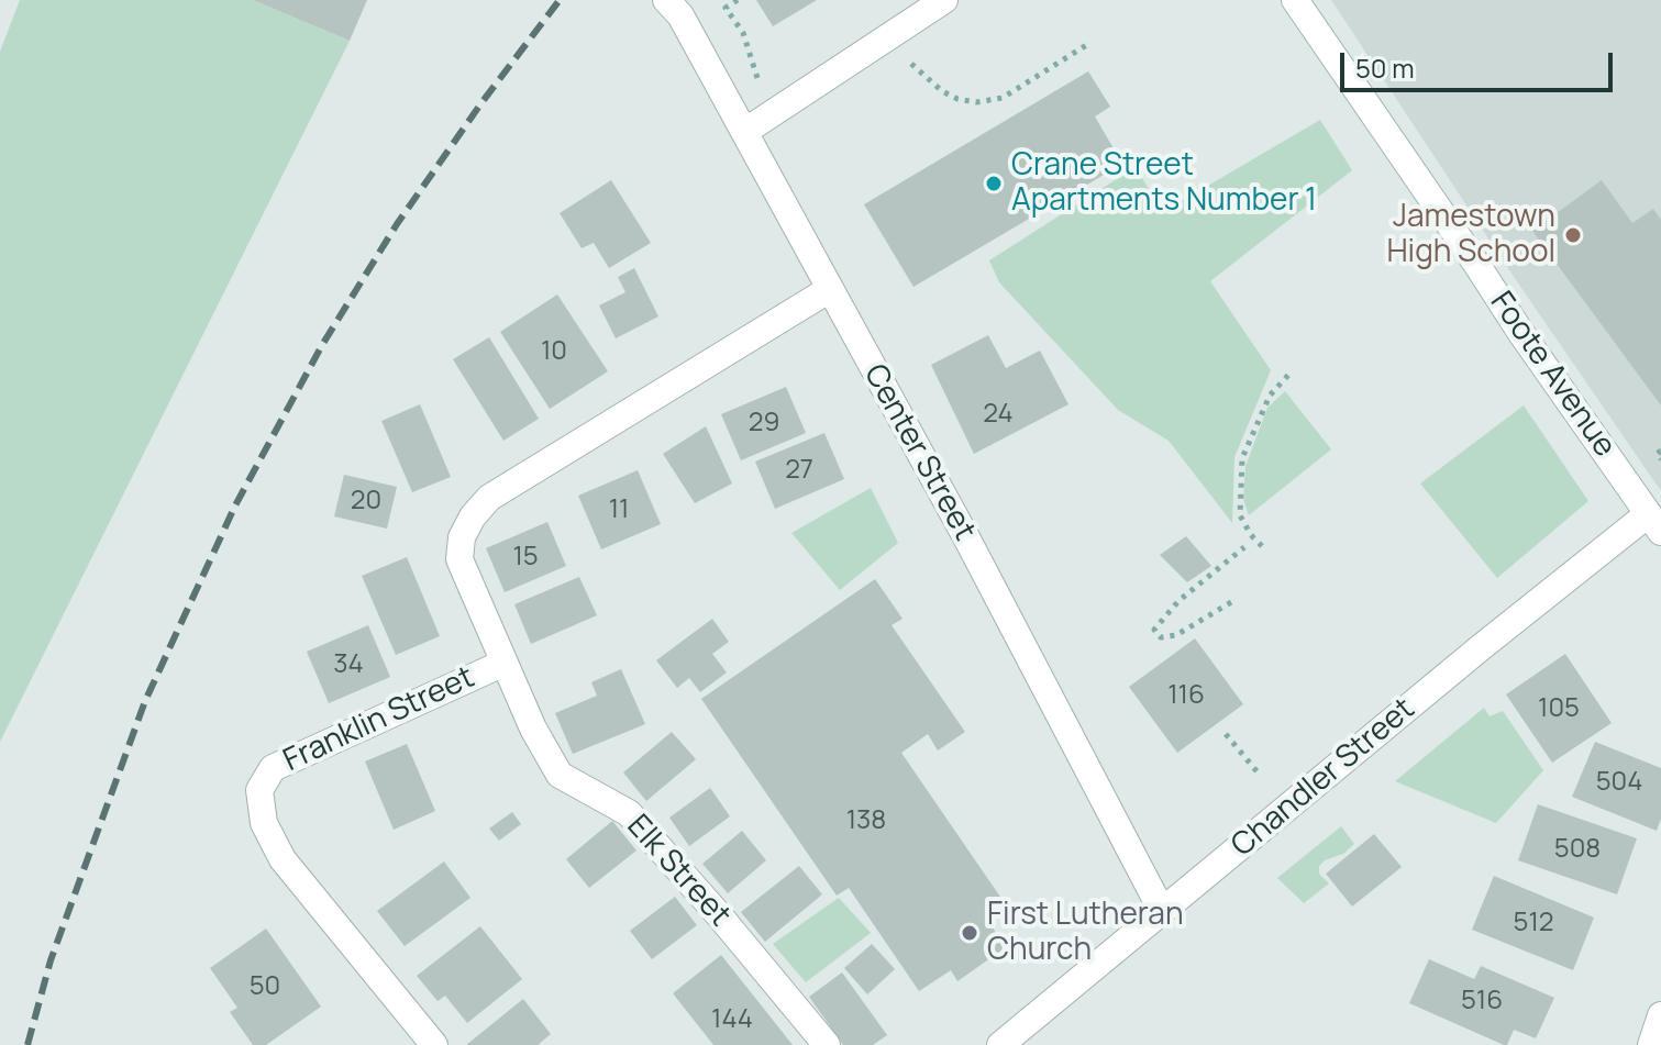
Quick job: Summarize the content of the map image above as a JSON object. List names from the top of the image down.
{
  "streets": {
    "street": [
      "Foote Avenue",
      "Center Street",
      "Franklin Street",
      "Chandler Street",
      "Elk Street"
    ]
  },
  "crossings": [
    ["Foote Avenue", "Chandler Street"],
    ["Center Street", "Franklin Street"],
    ["Center Street", "Chandler Street"],
    ["Franklin Street", "Elk Street"]
  ],
  "places": ["Crane Street Apartments Number 1", "Jamestown High School", "First Lutheran Church"],
  "house_numbers": [
    "10",
    "24",
    "29",
    "27",
    "20",
    "11",
    "15",
    "34",
    "116",
    "105",
    "504",
    "138",
    "508",
    "512",
    "50",
    "516",
    "144"
  ],
  "scale_bar": "50 m"
}
